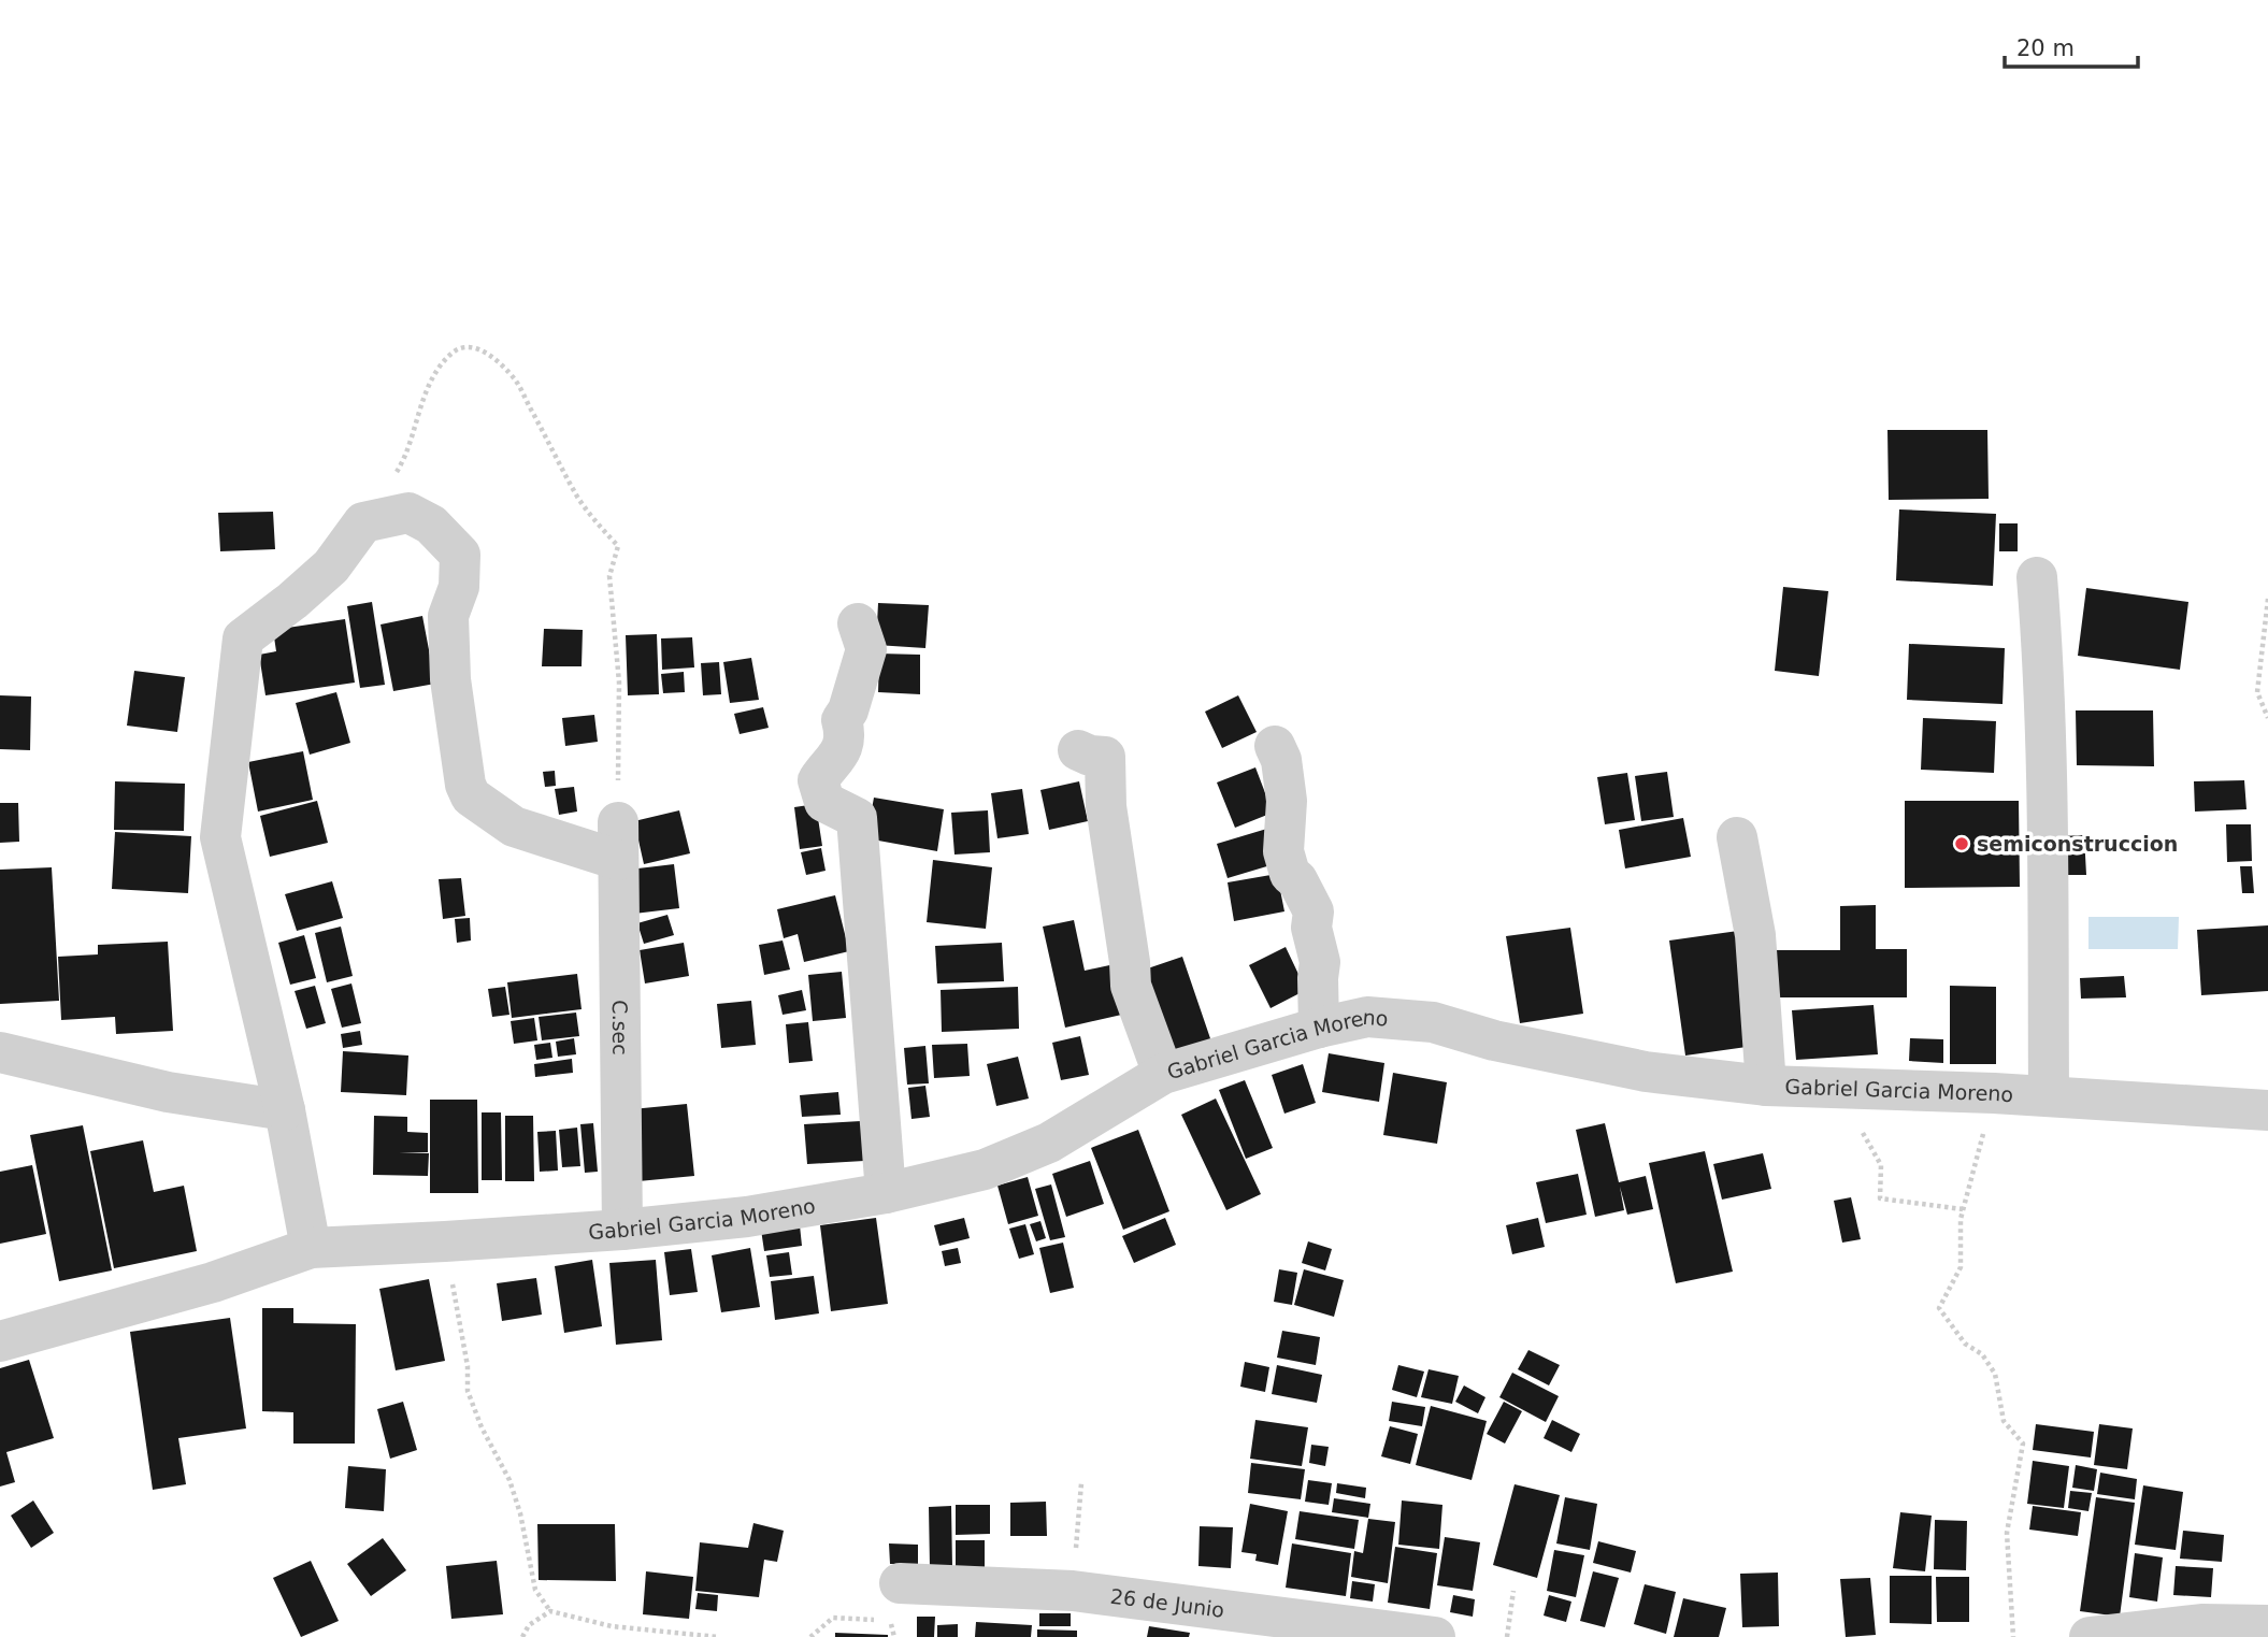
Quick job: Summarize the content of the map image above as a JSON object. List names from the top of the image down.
{
  "streets": {
    "street": ["C.sec", "Gabriel Garcia Moreno", "26 de Junio"]
  },
  "crossings": [
    ["C.sec", "Gabriel Garcia Moreno"]
  ],
  "places": ["semiconstruccion"],
  "scale_bar": "20 m"
}
